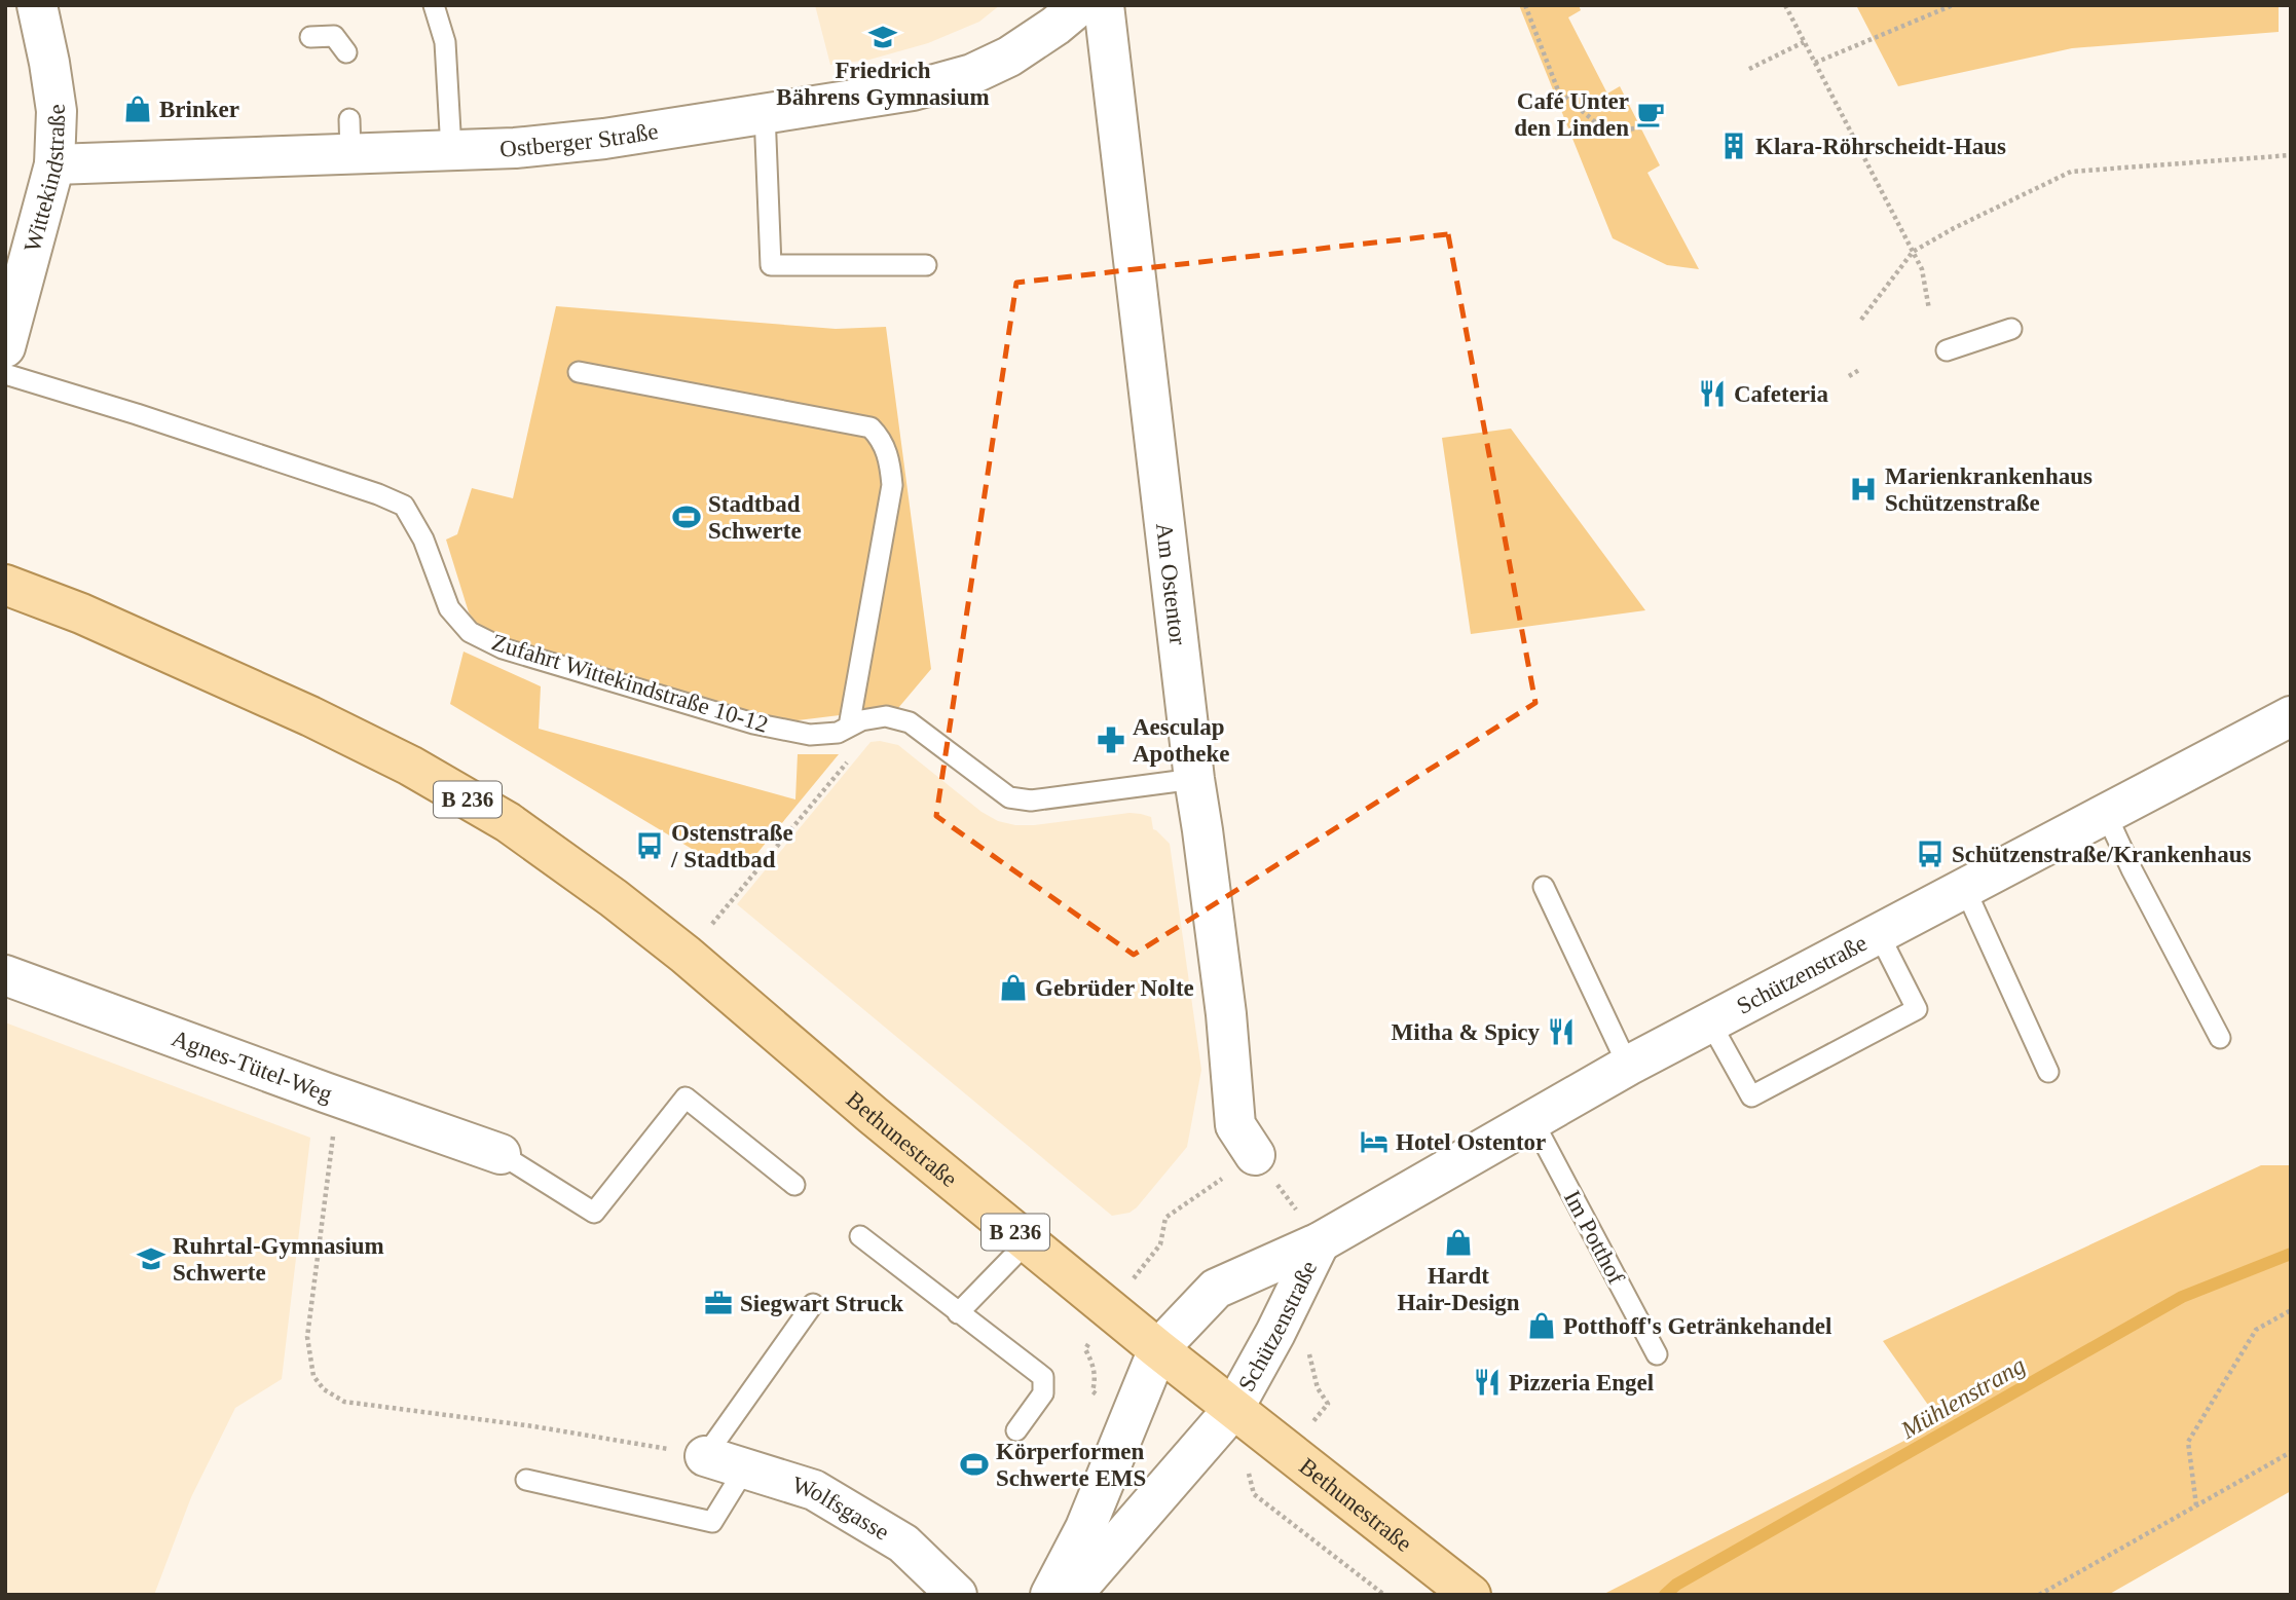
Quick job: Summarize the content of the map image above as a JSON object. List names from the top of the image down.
{
  "streets": {
    "main road": ["B 236", "Bethunestraße"],
    "street": [
      "Ostberger Straße",
      "Wittekindstraße",
      "Am Ostentor",
      "Schützenstraße",
      "Agnes-Tütel-Weg",
      "Wolfsgasse"
    ],
    "lane": ["Zufahrt Wittekindstraße 10-12", "Im Potthof"]
  },
  "crossings": [
    ["Ostberger Straße", "Wittekindstraße"],
    ["Schützenstraße", "Bethunestraße"],
    ["Schützenstraße", "Im Potthof"]
  ],
  "water": ["Mühlenstrang"],
  "places": {
    "school or university": ["Friedrich Bährens Gymnasium", "Ruhrtal-Gymnasium Schwerte"],
    "shop": [
      "Brinker",
      "Gebrüder Nolte",
      "Hardt Hair-Design",
      "Potthoff's Getränkehandel"
    ],
    "cafe": ["Café Unter den Linden"],
    "building": ["Klara-Röhrscheidt-Haus"],
    "restaurant": ["Cafeteria", "Mitha & Spicy", "Pizzeria Engel"],
    "hospital": ["Marienkrankenhaus Schützenstraße"],
    "sports": ["Stadtbad Schwerte", "Körperformen Schwerte EMS"],
    "pharmacy": ["Aesculap Apotheke"],
    "bus stop": ["Ostenstraße / Stadtbad", "Schützenstraße/Krankenhaus"],
    "hotel": ["Hotel Ostentor"],
    "office": ["Siegwart Struck"]
  }
}
